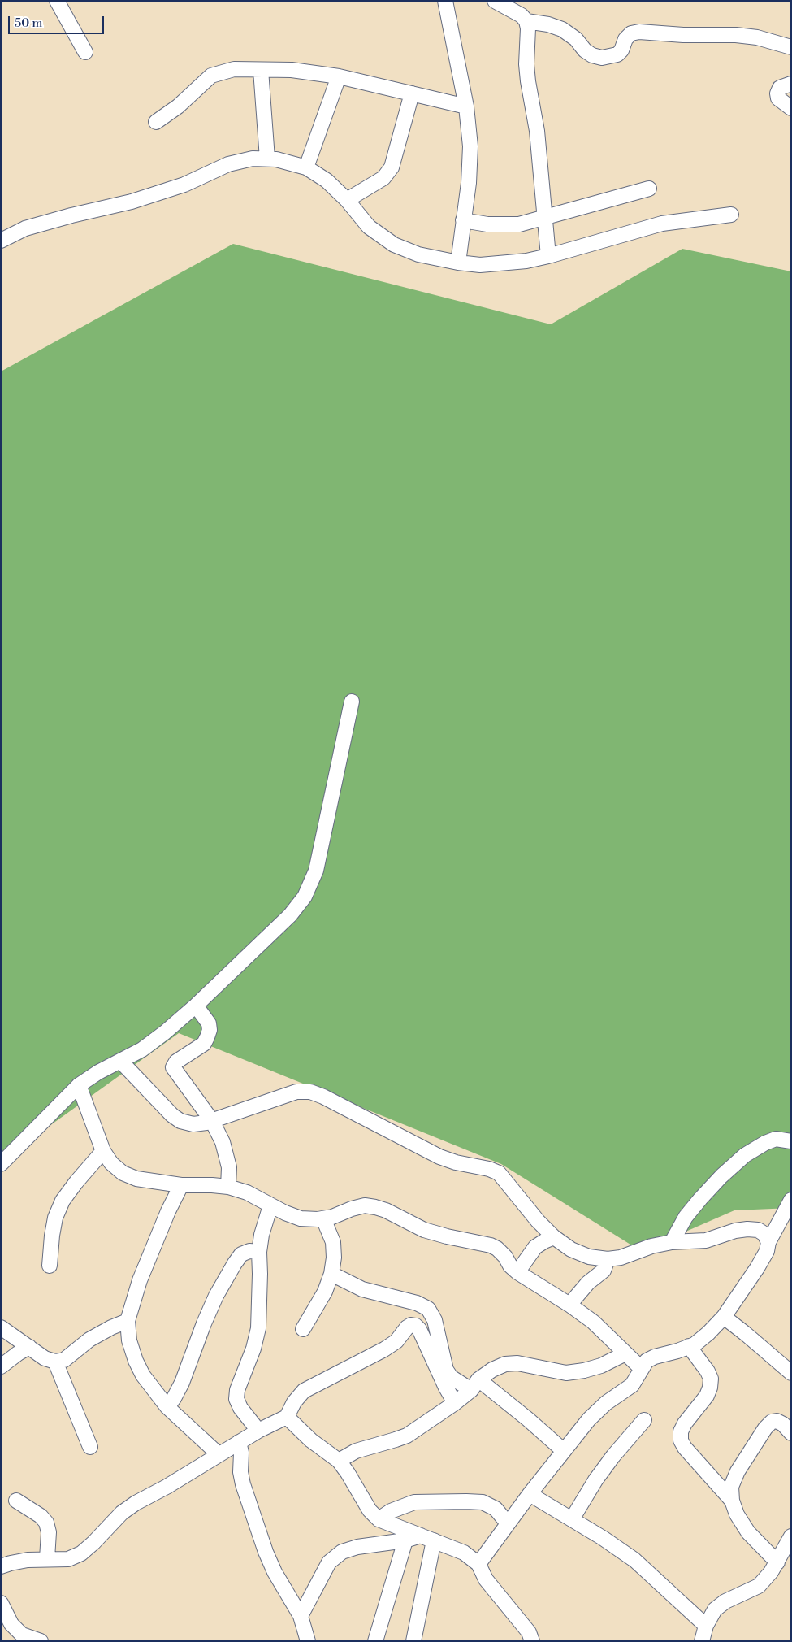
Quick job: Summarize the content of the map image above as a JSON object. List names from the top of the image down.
{
  "scale_bar": "50 m"
}
